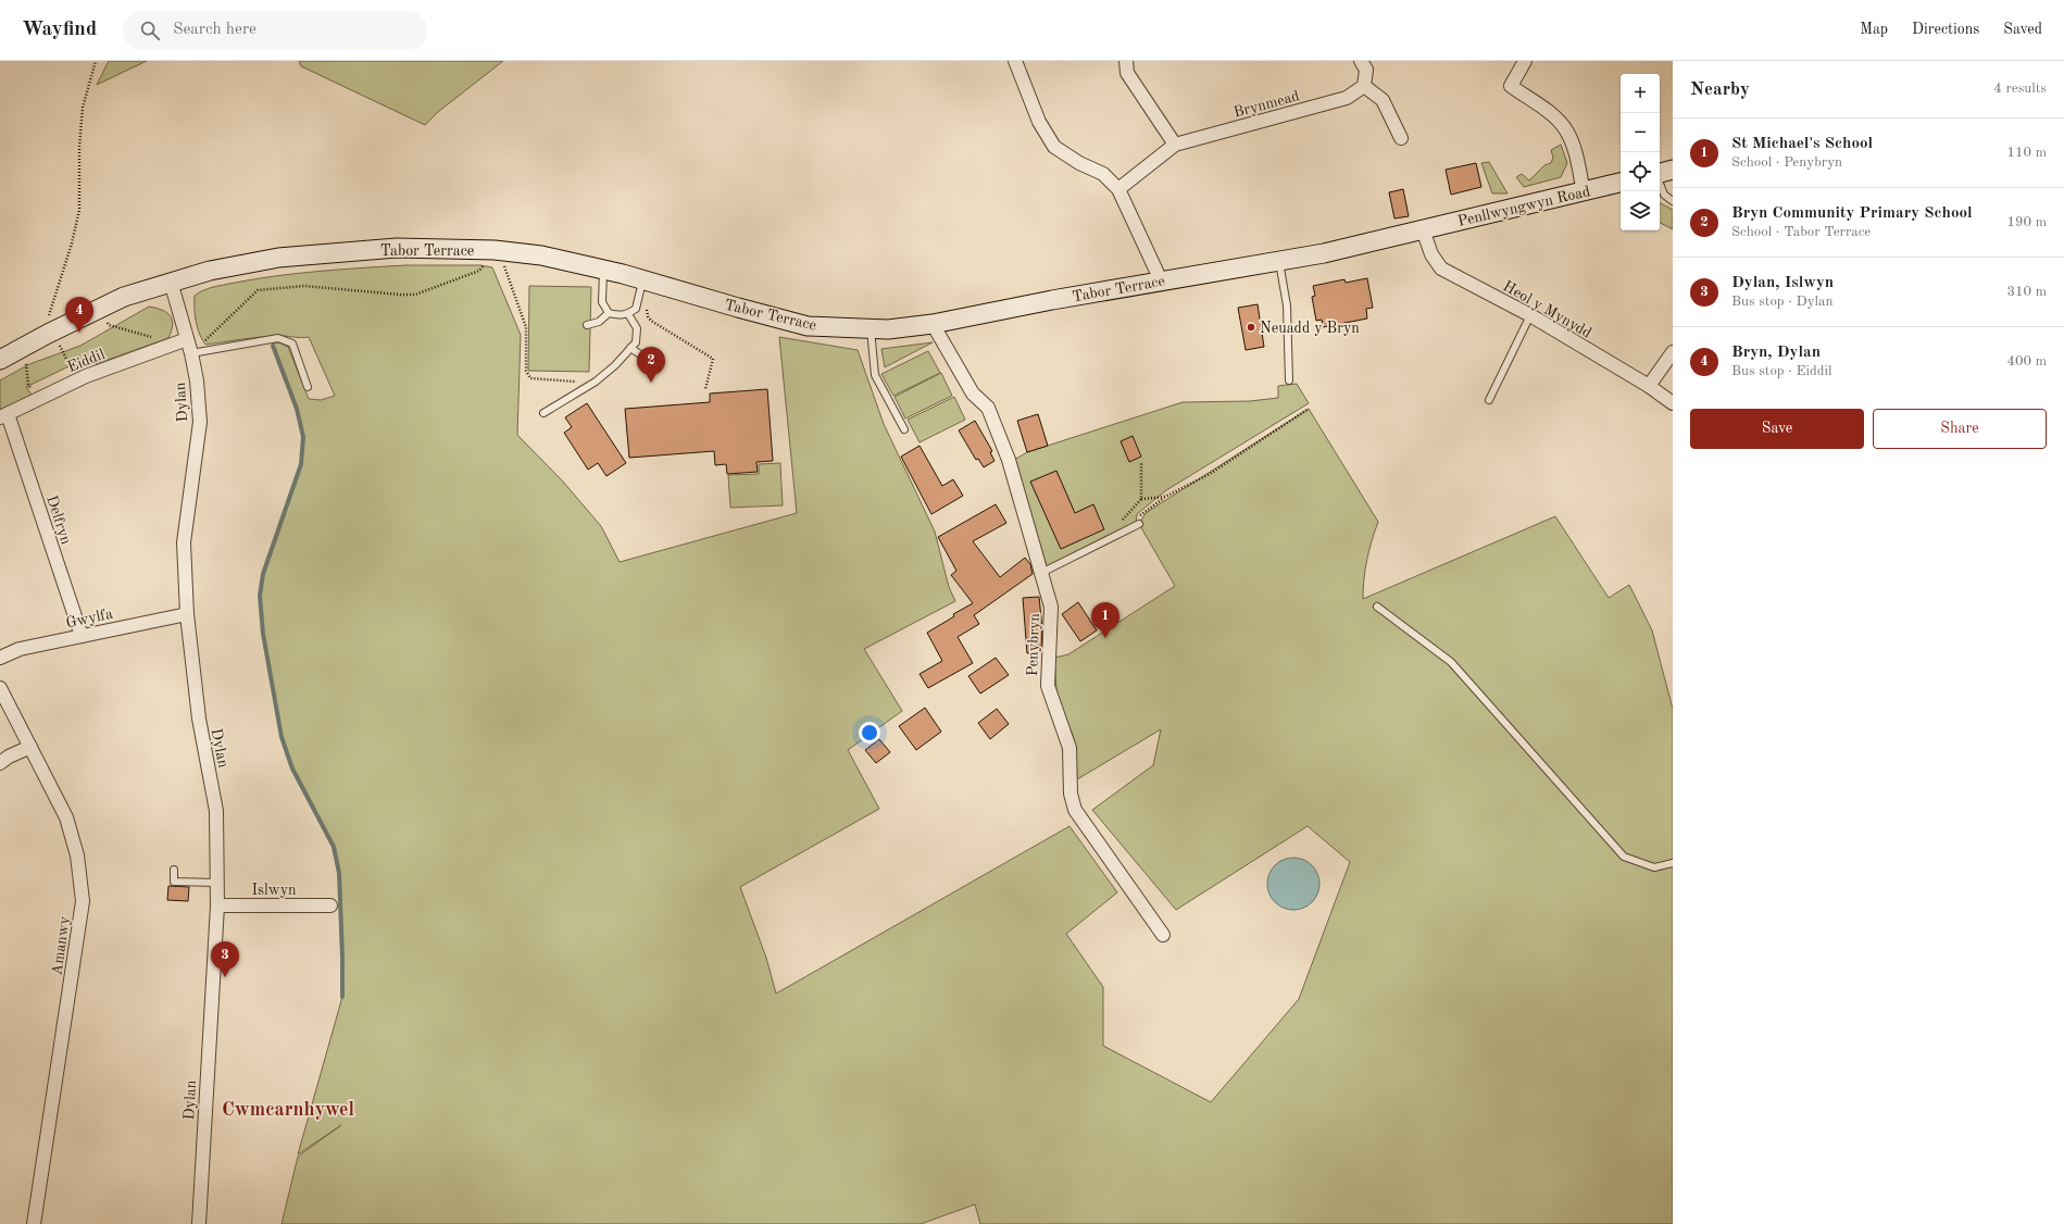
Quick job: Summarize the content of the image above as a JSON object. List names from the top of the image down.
{
  "streets": {
    "main road": ["Penllwyngwyn Road", "Tabor Terrace"],
    "street": [
      "Brynmead",
      "Heol y Mynydd",
      "Eiddil",
      "Dylan",
      "Delfryn",
      "Gwylfa",
      "Penybryn",
      "Islwyn",
      "Amanwy"
    ]
  },
  "crossings": [
    ["Penllwyngwyn Road", "Tabor Terrace"],
    ["Penllwyngwyn Road", "Heol y Mynydd"],
    ["Tabor Terrace", "Heol y Mynydd"],
    ["Tabor Terrace", "Dylan"],
    ["Tabor Terrace", "Penybryn"],
    ["Eiddil", "Dylan"],
    ["Eiddil", "Delfryn"],
    ["Dylan", "Gwylfa"],
    ["Dylan", "Islwyn"],
    ["Delfryn", "Gwylfa"]
  ],
  "districts": ["Cwmcarnhywel"],
  "places": ["Neuadd y Bryn"],
  "page": {
    "header": "Wayfind",
    "search": "Search here",
    "nav": ["Map", "Directions", "Saved"],
    "heading": ["Nearby", "4 results"],
    "map_buttons": ["+", "−"],
    "list": [
      {
        "mark": "1",
        "name": "St Michael's School",
        "note": "School · Penybryn",
        "value": "110 m"
      },
      {
        "mark": "2",
        "name": "Bryn Community Primary School",
        "note": "School · Tabor Terrace",
        "value": "190 m"
      },
      {
        "mark": "3",
        "name": "Dylan, Islwyn",
        "note": "Bus stop · Dylan",
        "value": "310 m"
      },
      {
        "mark": "4",
        "name": "Bryn, Dylan",
        "note": "Bus stop · Eiddil",
        "value": "400 m"
      }
    ],
    "pins": [
      "4",
      "2",
      "1",
      "3"
    ],
    "buttons": ["Save", "Share"]
  }
}
